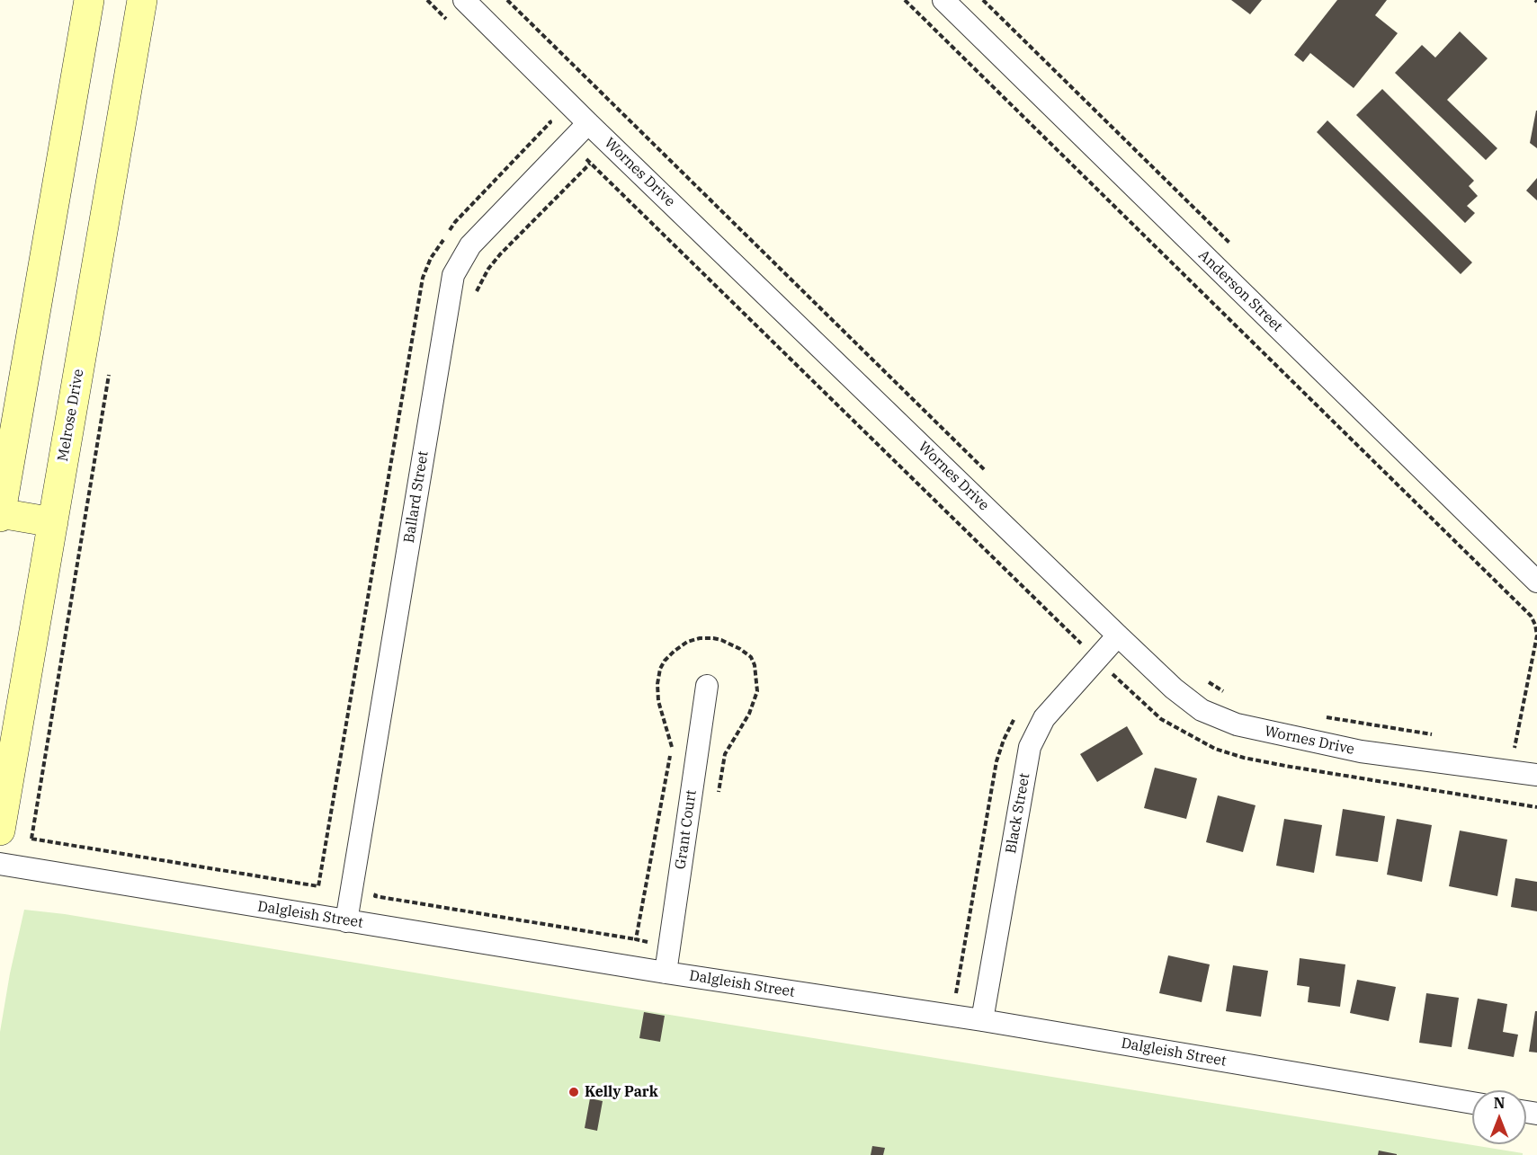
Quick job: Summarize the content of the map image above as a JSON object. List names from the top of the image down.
{
  "streets": {
    "main road": ["Melrose Drive"],
    "street": [
      "Wornes Drive",
      "Anderson Street",
      "Ballard Street",
      "Black Street",
      "Grant Court",
      "Dalgleish Street"
    ]
  },
  "crossings": [
    ["Wornes Drive", "Ballard Street"],
    ["Wornes Drive", "Black Street"],
    ["Ballard Street", "Dalgleish Street"],
    ["Black Street", "Dalgleish Street"],
    ["Grant Court", "Dalgleish Street"]
  ],
  "places": ["Kelly Park"],
  "north": "top"
}
